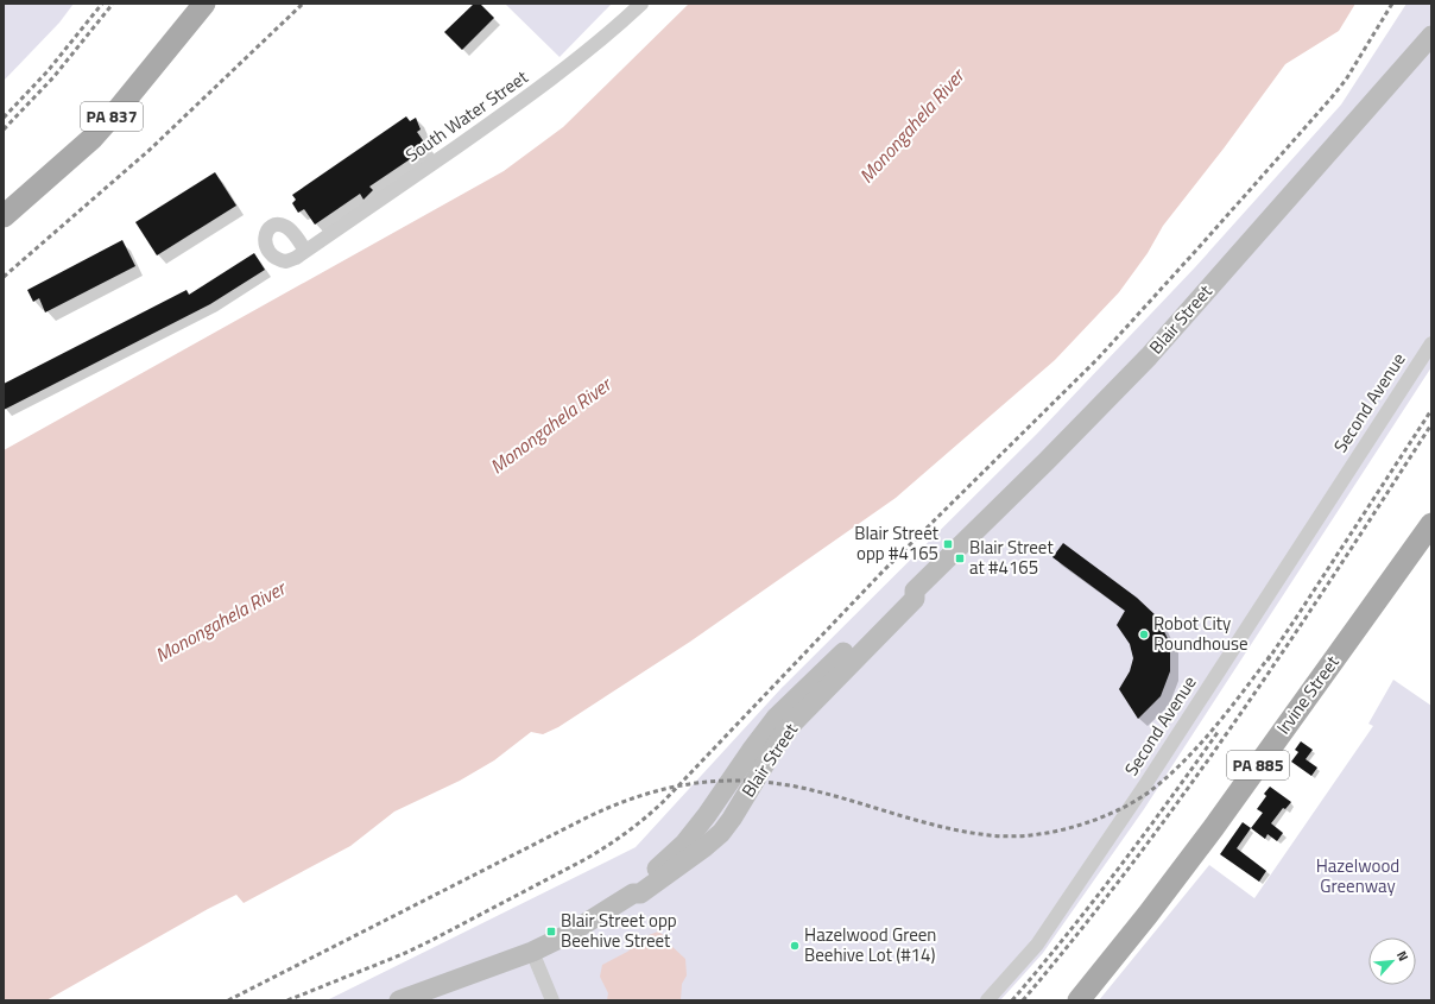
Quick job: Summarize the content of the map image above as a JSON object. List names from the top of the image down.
{
  "streets": {
    "main road": ["PA 837", "Irvine Street", "PA 885"],
    "street": ["South Water Street", "Blair Street", "Second Avenue"]
  },
  "water": ["Monongahela River"],
  "parks": ["Hazelwood Greenway"],
  "places": {
    "transit": ["Blair Street opp #4165", "Blair Street at #4165", "Blair Street opp Beehive Street"],
    "other": ["Robot City Roundhouse", "Hazelwood Green Beehive Lot (#14)"]
  },
  "north": "top right"
}
